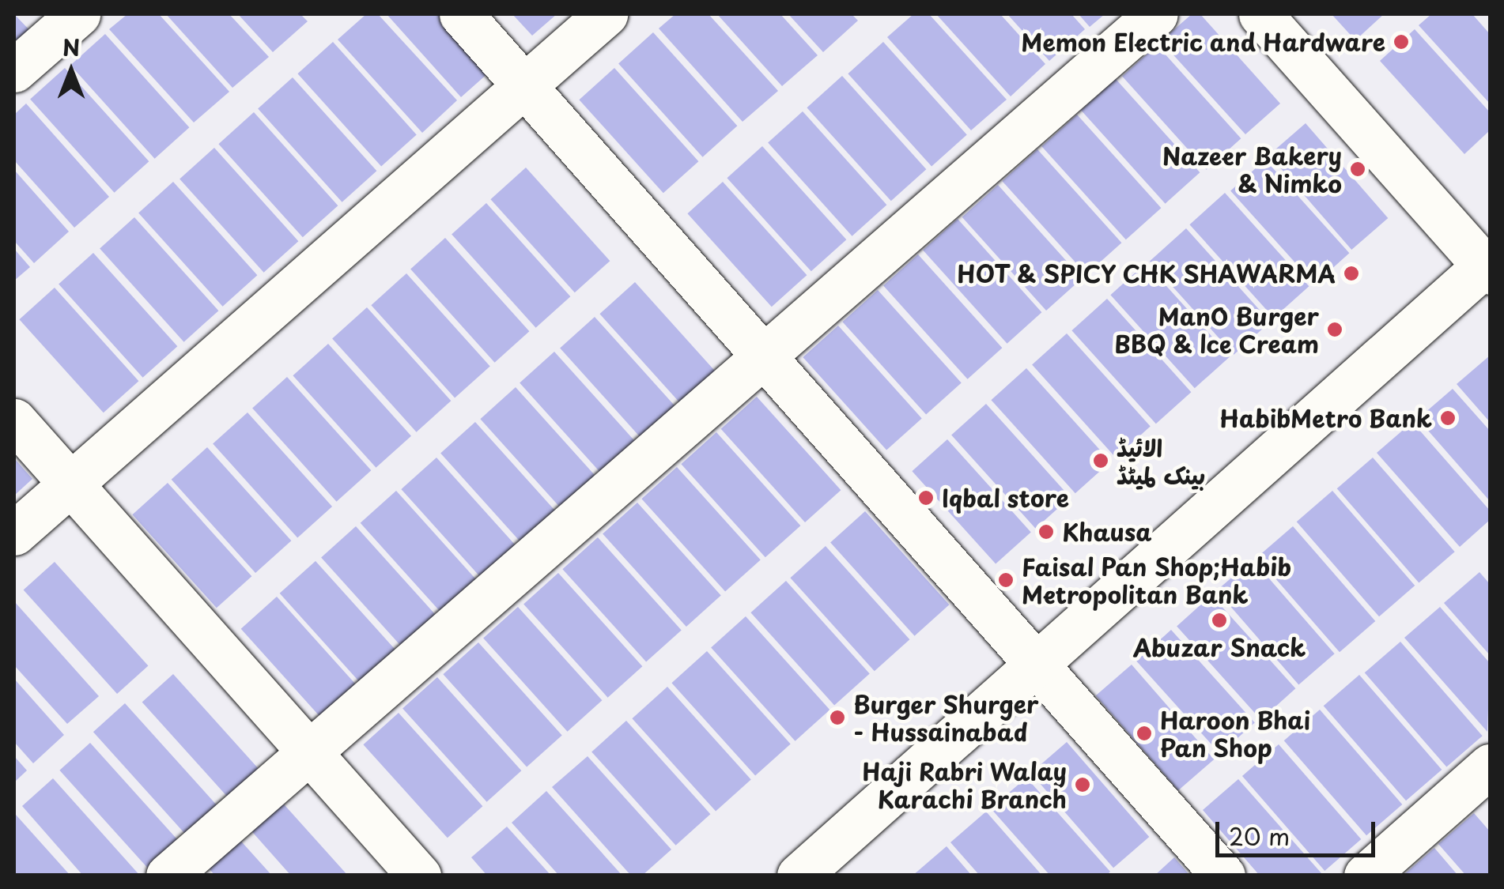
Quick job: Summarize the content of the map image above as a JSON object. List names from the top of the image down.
{
  "places": [
    "Memon Electric and Hardware",
    "Nazeer Bakery & Nimko",
    "HOT & SPICY CHK SHAWARMA",
    "ManO Burger BBQ & lce Cream",
    "HabibMetro Bank",
    "الائیڈ بینک لمیٹڈ",
    "Iqbal store",
    "Khausa",
    "Faisal Pan Shop;Habib Metropolitan Bank",
    "Abuzar Snack",
    "Burger Shurger - Hussainabad",
    "Haroon Bhai Pan Shop",
    "Haji Rabri Walay Karachi Branch"
  ],
  "scale_bar": "20 m",
  "north": "top"
}
